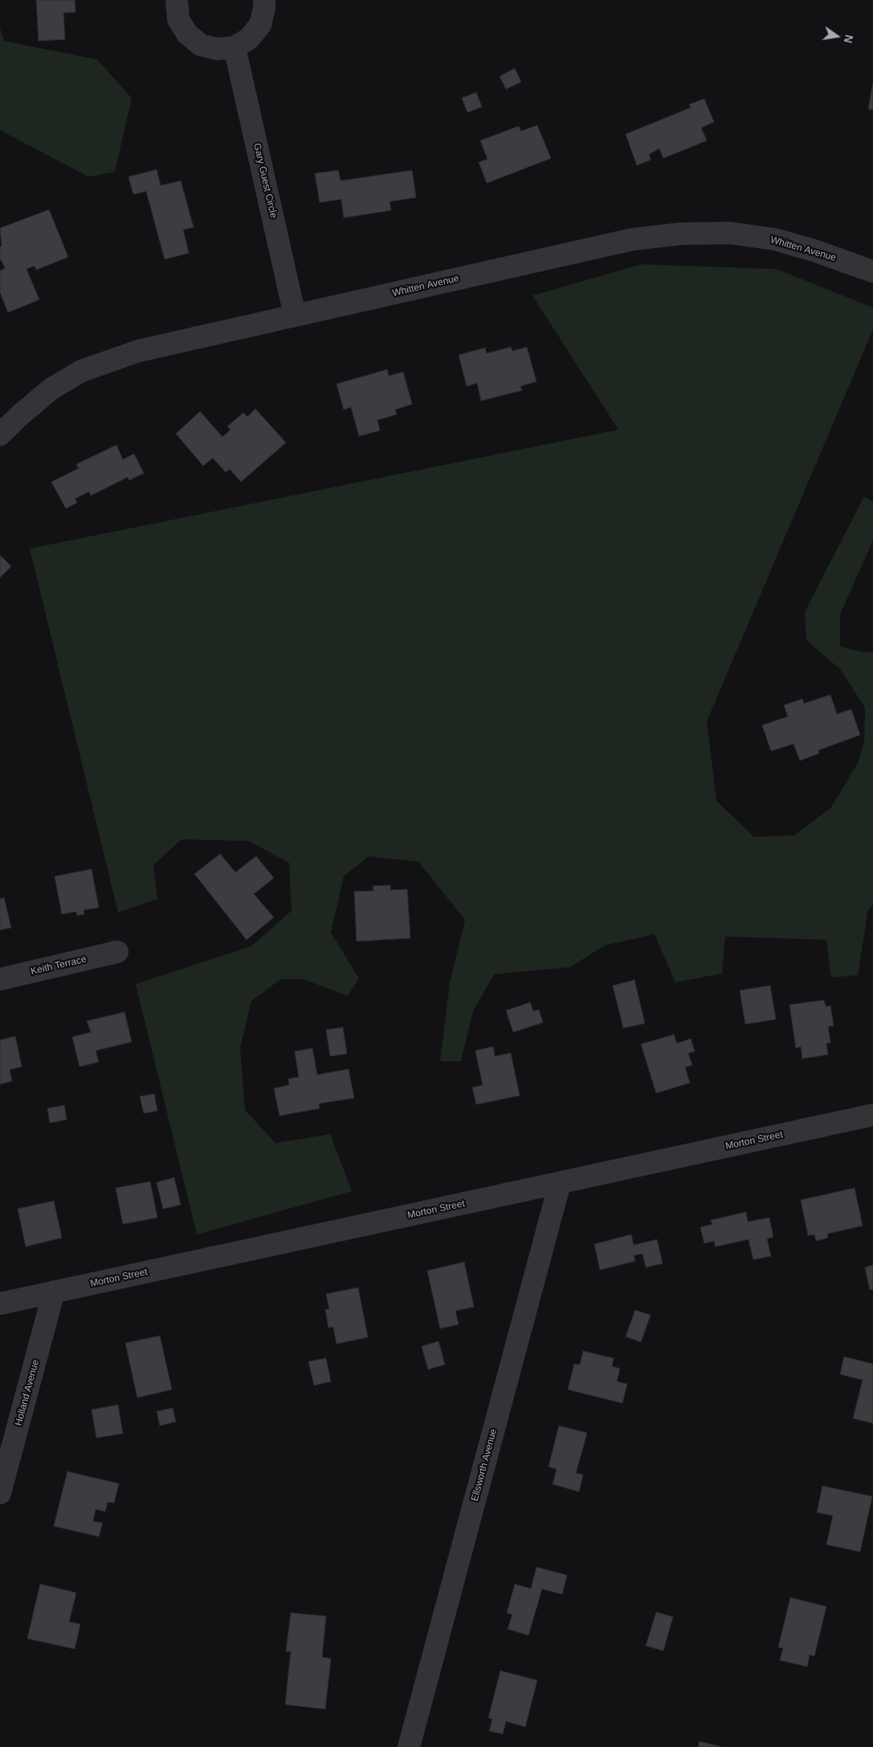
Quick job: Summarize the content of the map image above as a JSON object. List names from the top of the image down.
{
  "streets": {
    "street": [
      "Gary Guest Circle",
      "Whitten Avenue",
      "Keith Terrace",
      "Morton Street",
      "Holland Avenue",
      "Ellsworth Avenue"
    ]
  },
  "crossings": [
    ["Gary Guest Circle", "Whitten Avenue"],
    ["Morton Street", "Holland Avenue"],
    ["Morton Street", "Ellsworth Avenue"]
  ],
  "north": "right"
}
